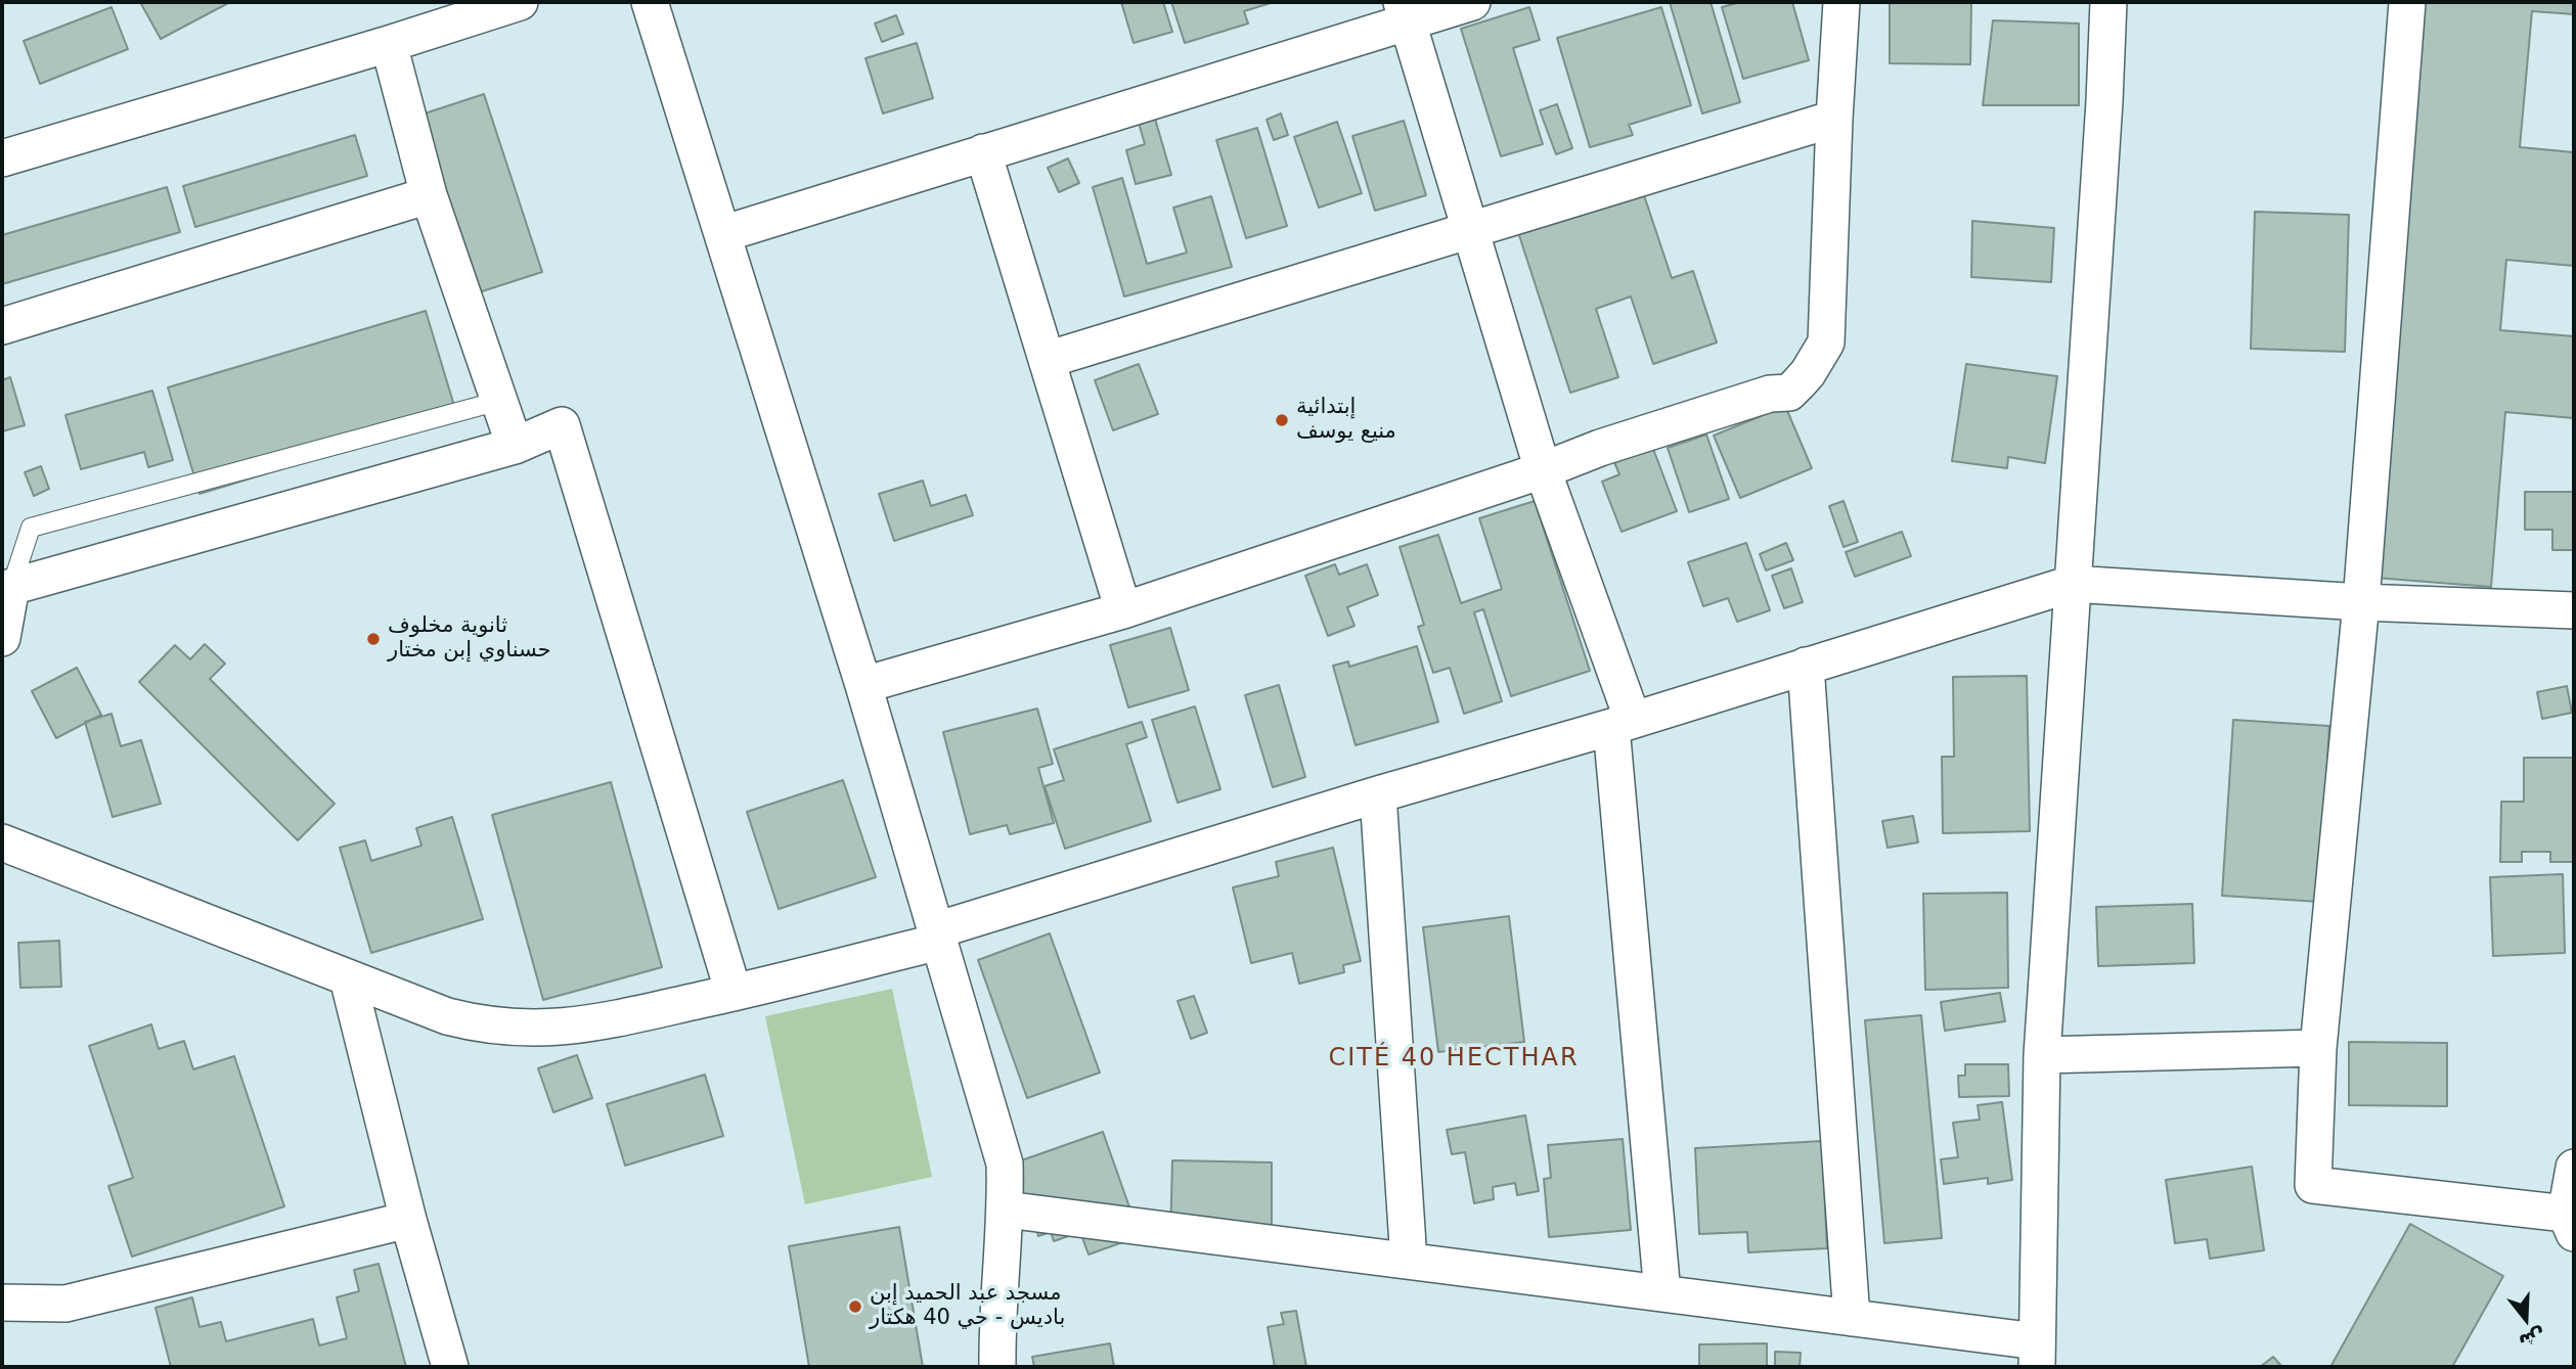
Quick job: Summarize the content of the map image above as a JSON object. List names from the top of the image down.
{
  "districts": ["CITÉ 40 HECTHAR"],
  "places": ["إبتدائية منيع يوسف", "ثانوية مخلوف حسناوي إبن مختار", "مسجد عبد الحميد إبن باديس - حي 40 هكتار"],
  "north": "bottom"
}
